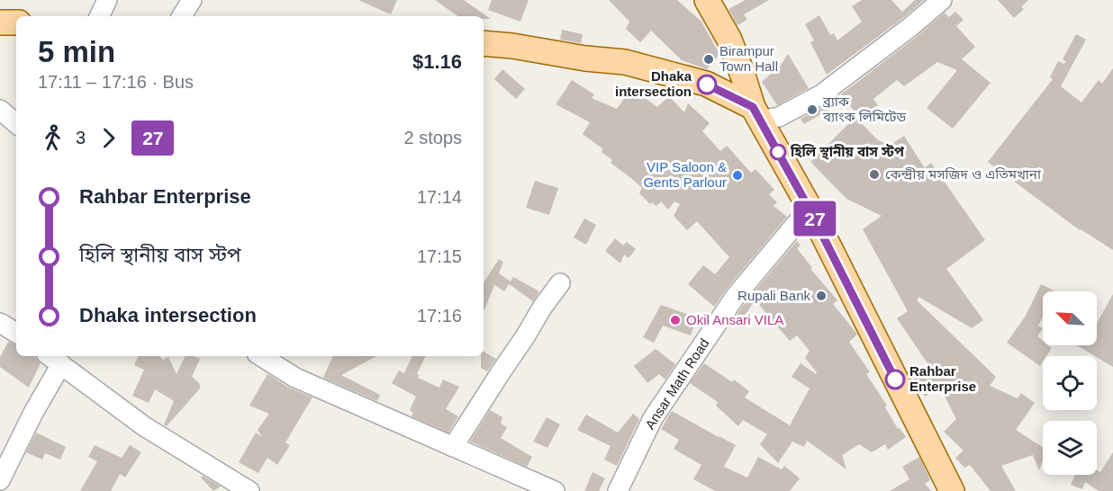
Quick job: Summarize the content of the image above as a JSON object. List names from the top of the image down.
{
  "streets": {
    "street": ["Ansar Math Road"]
  },
  "places": [
    "Birampur Town Hall",
    "Dhaka intersection",
    "ব্র্যাক ব্যাংক লিমিটেড",
    "হিলি স্থানীয় বাস স্টপ",
    "কেন্দ্রীয় মসজিদ ও এতিমখানা",
    "VIP Saloon & Gents Parlour",
    "Rupali Bank",
    "Okil Ansari VILA",
    "Rahbar Enterprise"
  ],
  "lines": ["bus line 27"],
  "north": "top left",
  "page": {
    "on_map": "27",
    "heading": ["5 min", "17:11 – 17:16 · Bus", "$1.16"],
    "legs": ["3", "27", "2 stops"],
    "list": [
      {
        "name": "Rahbar Enterprise",
        "value": "17:14"
      },
      {
        "name": "হিলি স্থানীয় বাস স্টপ",
        "value": "17:15"
      },
      {
        "name": "Dhaka intersection",
        "value": "17:16"
      }
    ]
  }
}
